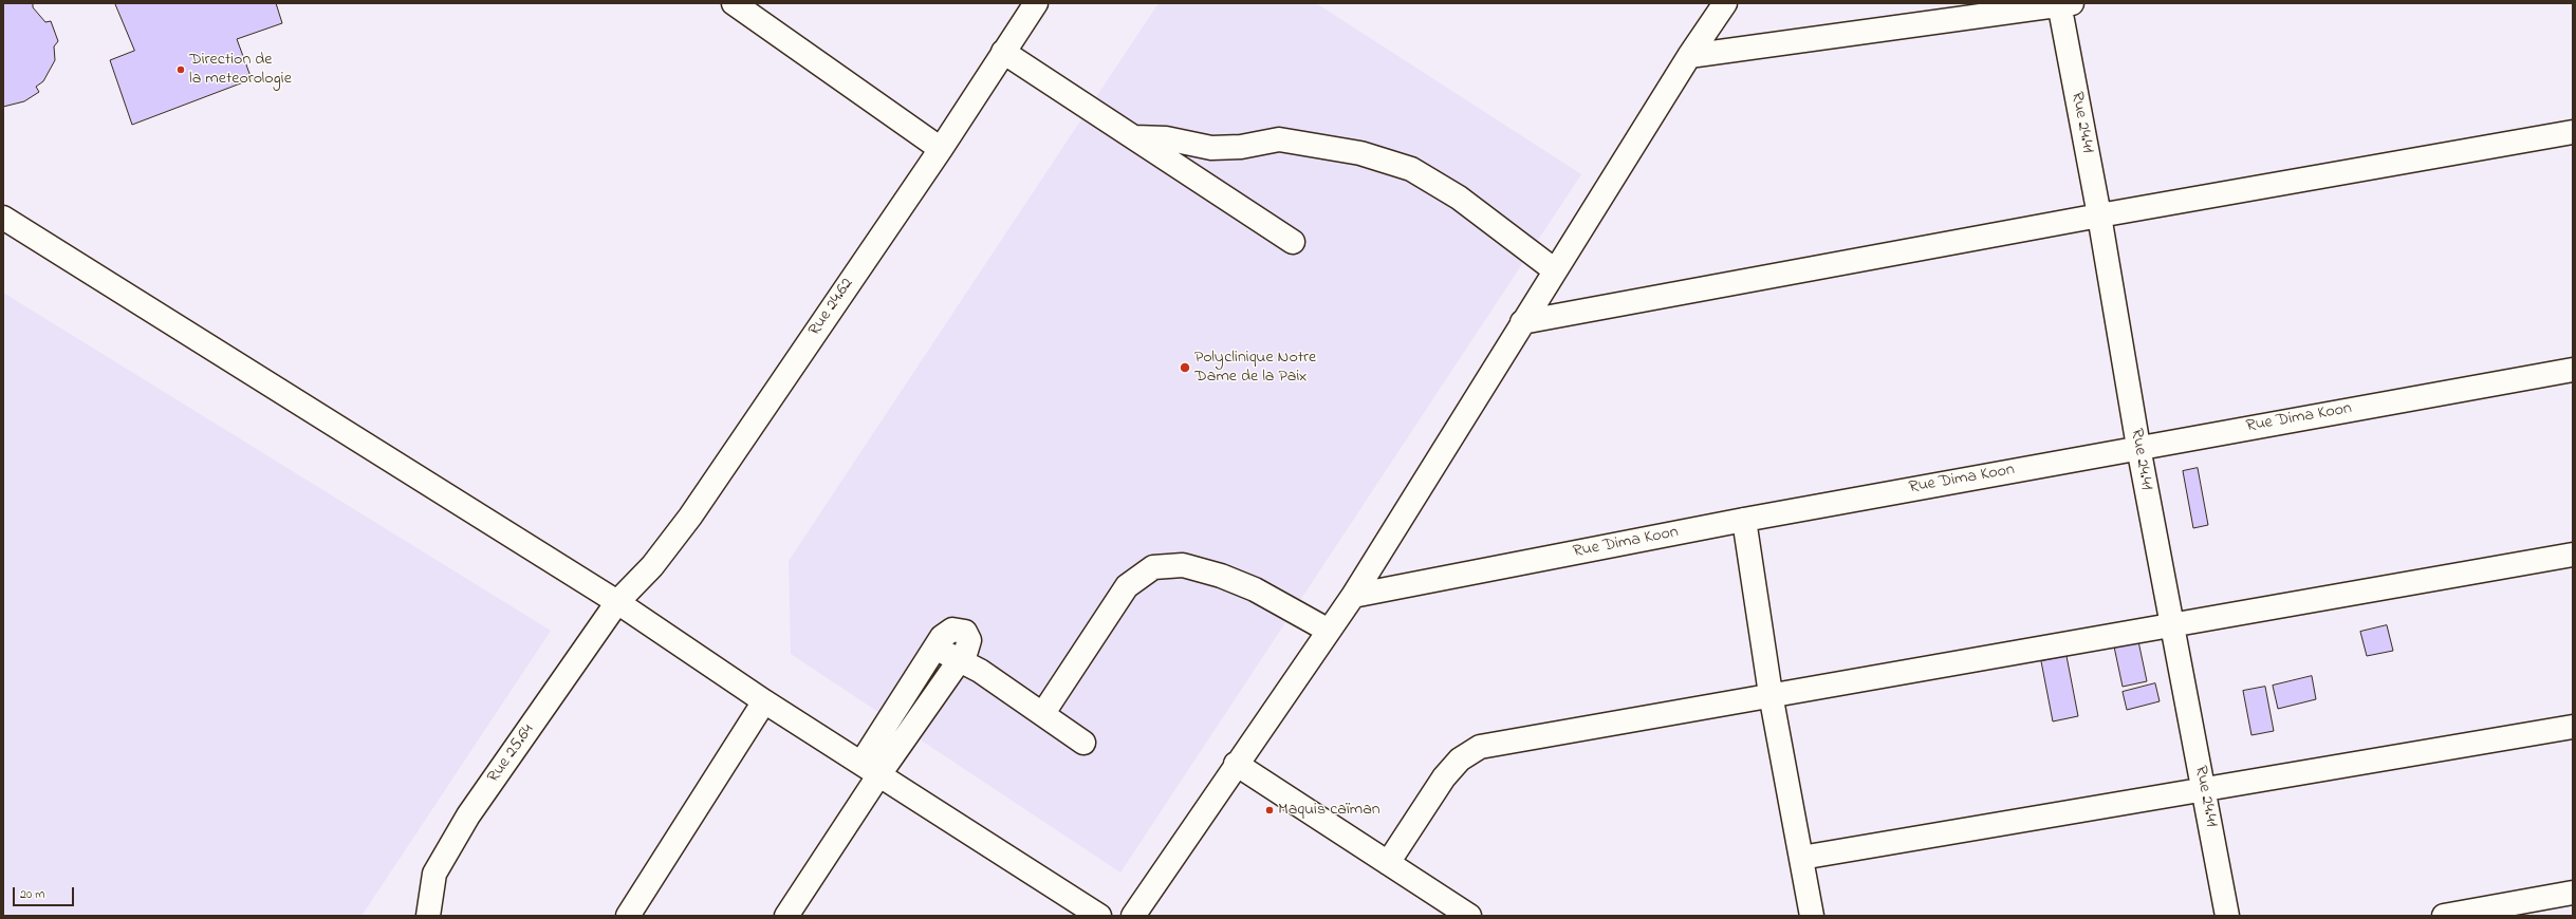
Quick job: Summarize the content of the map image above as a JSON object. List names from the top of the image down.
{
  "streets": {
    "street": [
      "Rue 24.41",
      "Rue 24.62",
      "Rue Dima Koon",
      "Rue 25.64"
    ]
  },
  "crossings": [
    ["Rue 24.41", "Rue Dima Koon"],
    ["Rue 24.62", "Rue 25.64"]
  ],
  "places": ["Direction de la meteorologie", "Polyclinique Notre Dame de la Paix", "Maquis caïman"],
  "scale_bar": "20 m"
}
